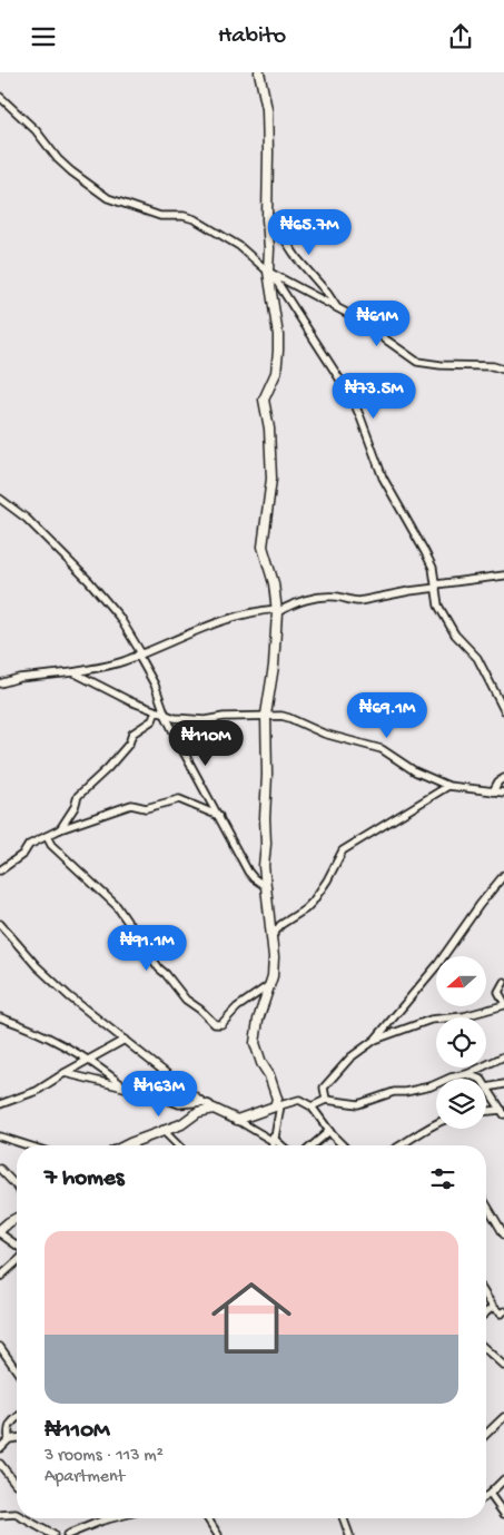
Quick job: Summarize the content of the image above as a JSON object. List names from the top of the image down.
{
  "north": "left",
  "page": {
    "header": "Habito",
    "price": [
      "₦65.7M",
      "₦61M",
      "₦73.5M",
      "₦69.1M",
      "₦110M",
      "₦91.1M",
      "₦163M"
    ],
    "heading": "7 homes",
    "list": [
      {
        "name": "₦110M",
        "note": "3 rooms · 113 m² · Apartment"
      }
    ]
  }
}
